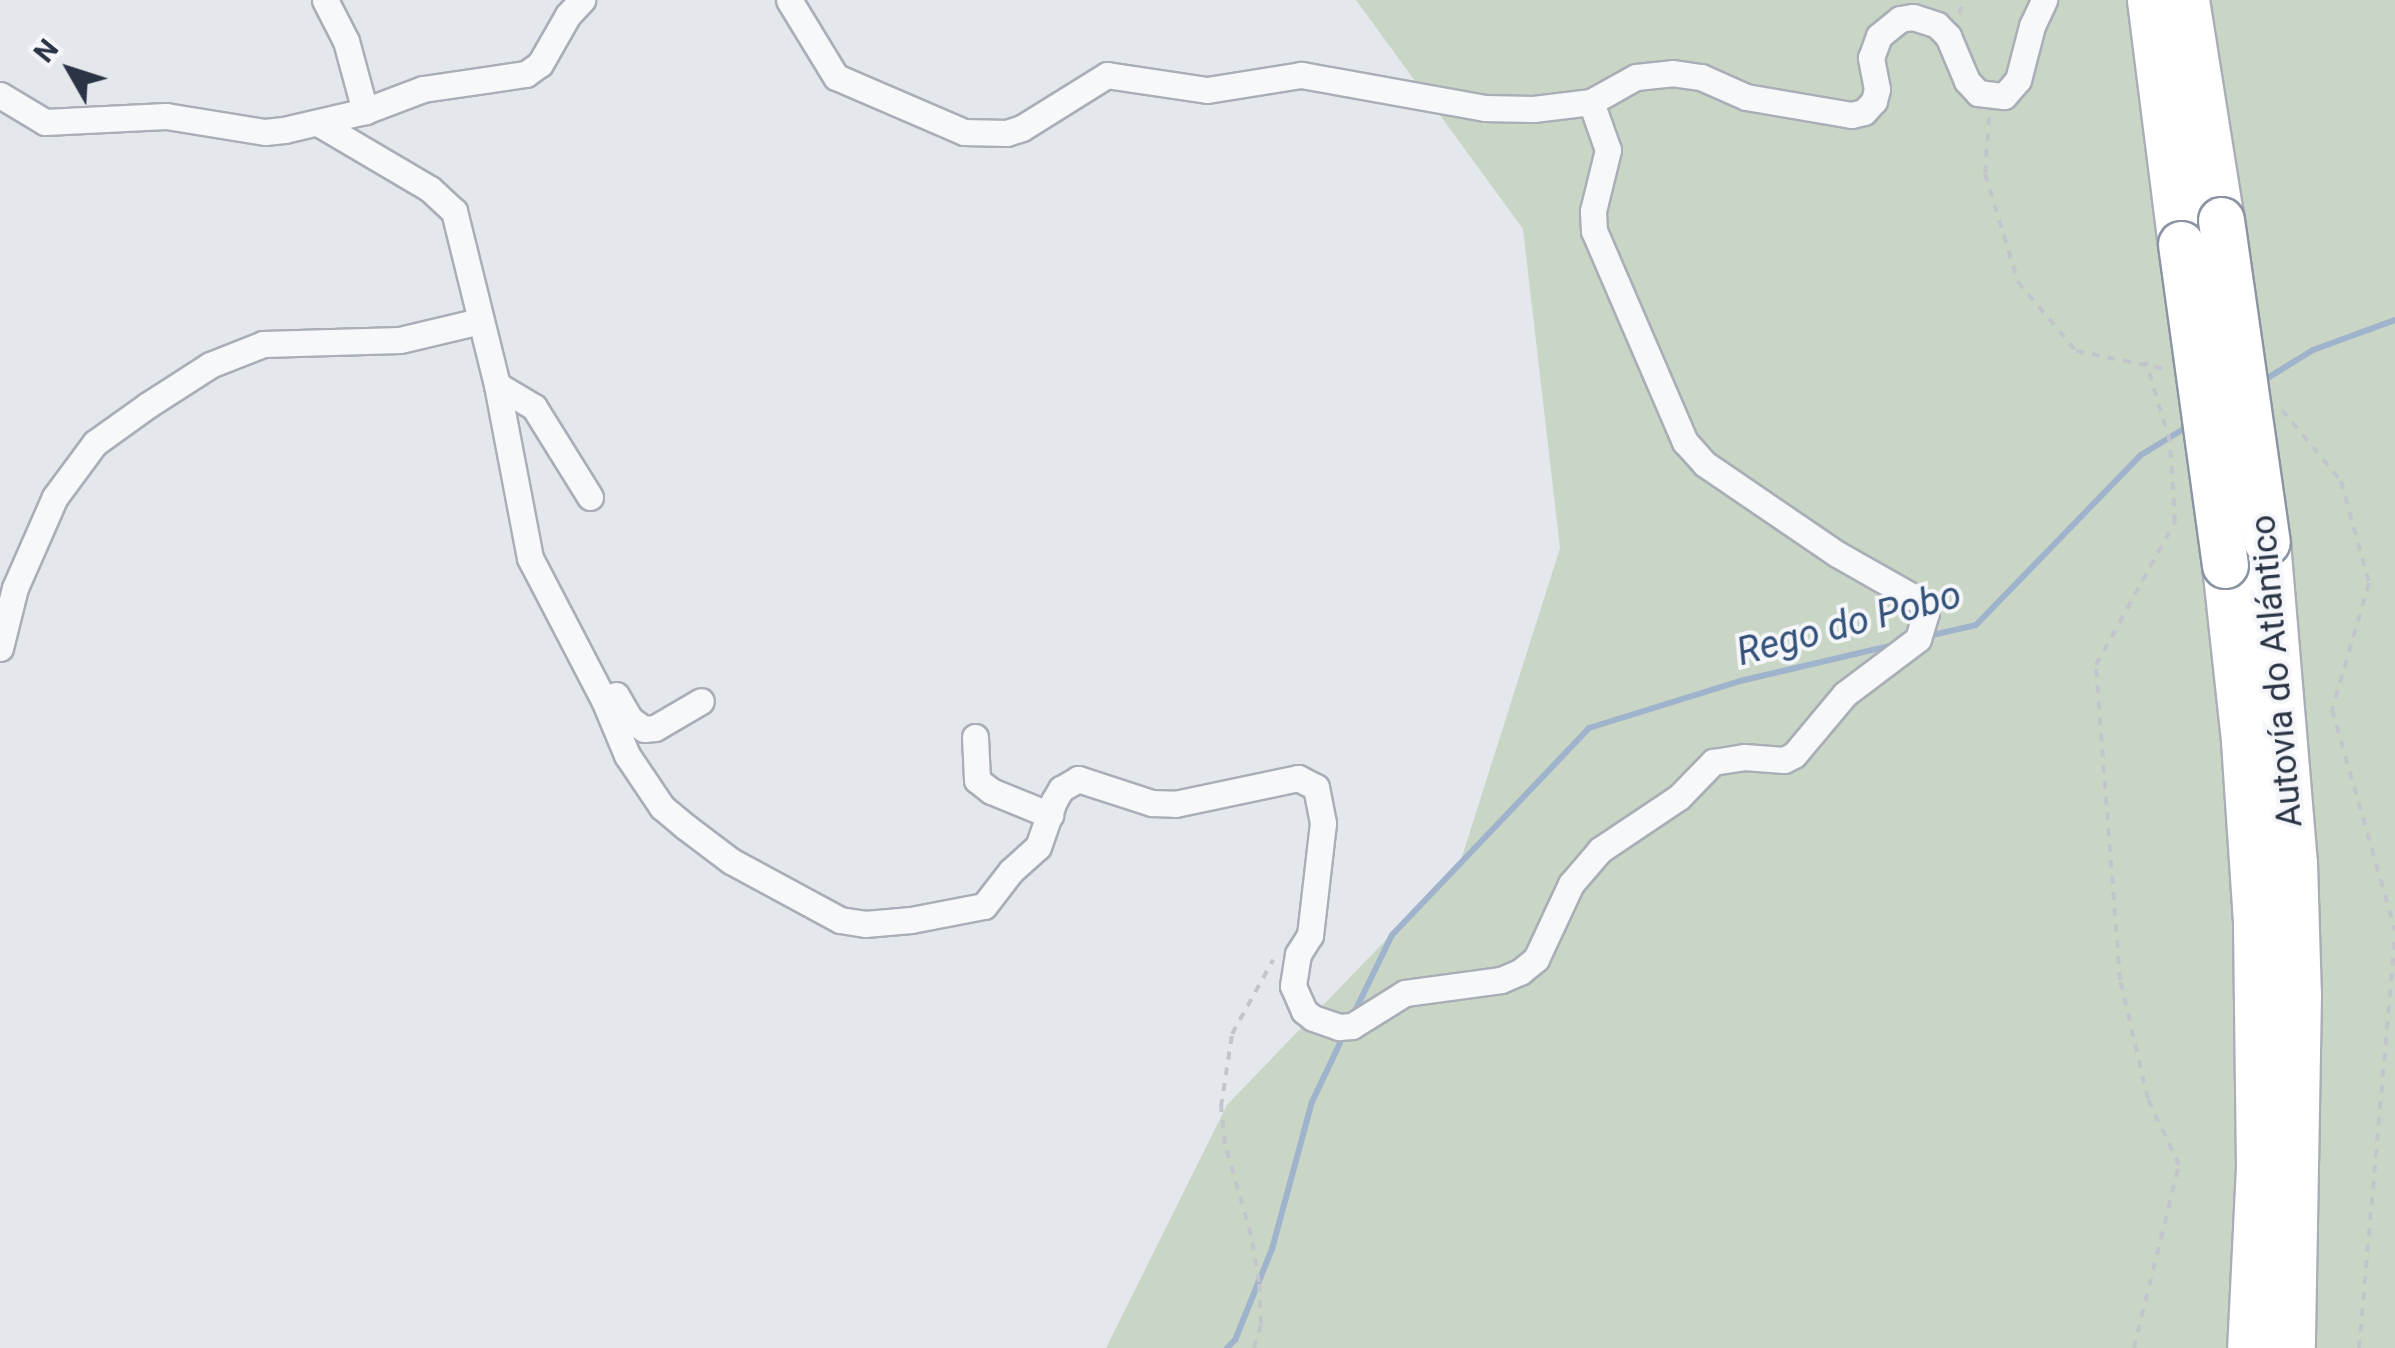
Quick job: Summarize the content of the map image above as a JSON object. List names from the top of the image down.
{
  "streets": {
    "highway": ["Autovía do Atlántico"]
  },
  "water": ["Rego do Pobo"],
  "north": "top left"
}
